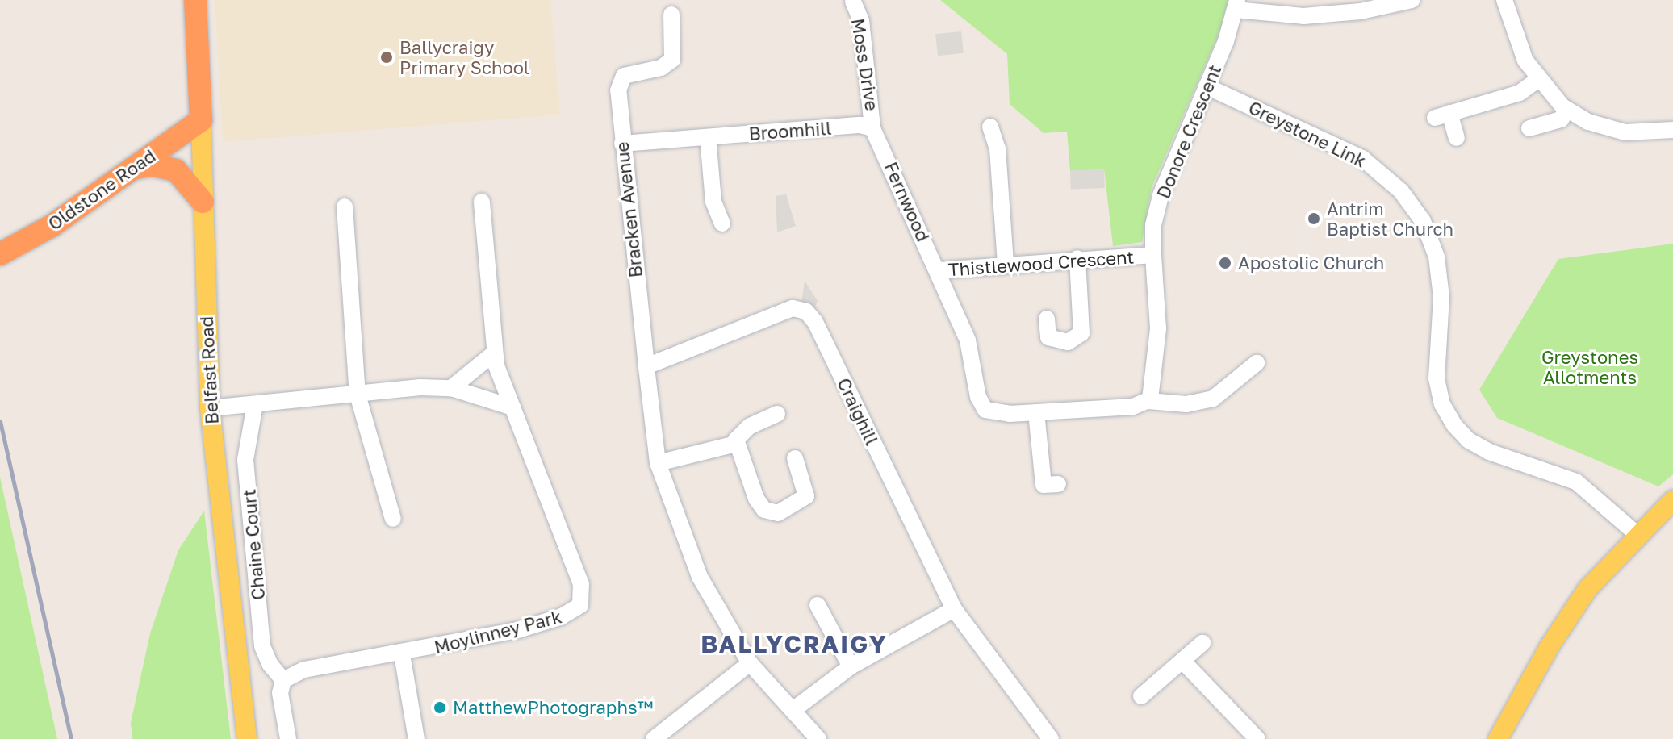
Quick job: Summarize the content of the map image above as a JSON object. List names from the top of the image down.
{
  "streets": {
    "highway": ["Oldstone Road", "Belfast Road"],
    "street": [
      "Moss Drive",
      "Broomhill",
      "Donore Crescent",
      "Greystone Link",
      "Fernwood",
      "Bracken Avenue",
      "Thistlewood Crescent",
      "Craighill",
      "Chaine Court",
      "Moylinney Park"
    ]
  },
  "crossings": [
    ["Moss Drive", "Broomhill"],
    ["Moss Drive", "Fernwood"],
    ["Broomhill", "Fernwood"],
    ["Broomhill", "Bracken Avenue"],
    ["Donore Crescent", "Greystone Link"],
    ["Donore Crescent", "Thistlewood Crescent"],
    ["Oldstone Road", "Belfast Road"],
    ["Fernwood", "Thistlewood Crescent"],
    ["Bracken Avenue", "Craighill"],
    ["Chaine Court", "Moylinney Park"]
  ],
  "districts": ["BALLYCRAIGY"],
  "parks": ["Greystones Allotments"],
  "places": [
    "Ballycraigy Primary School",
    "Antrim Baptist Church",
    "Apostolic Church",
    "MatthewPhotographs™"
  ]
}
